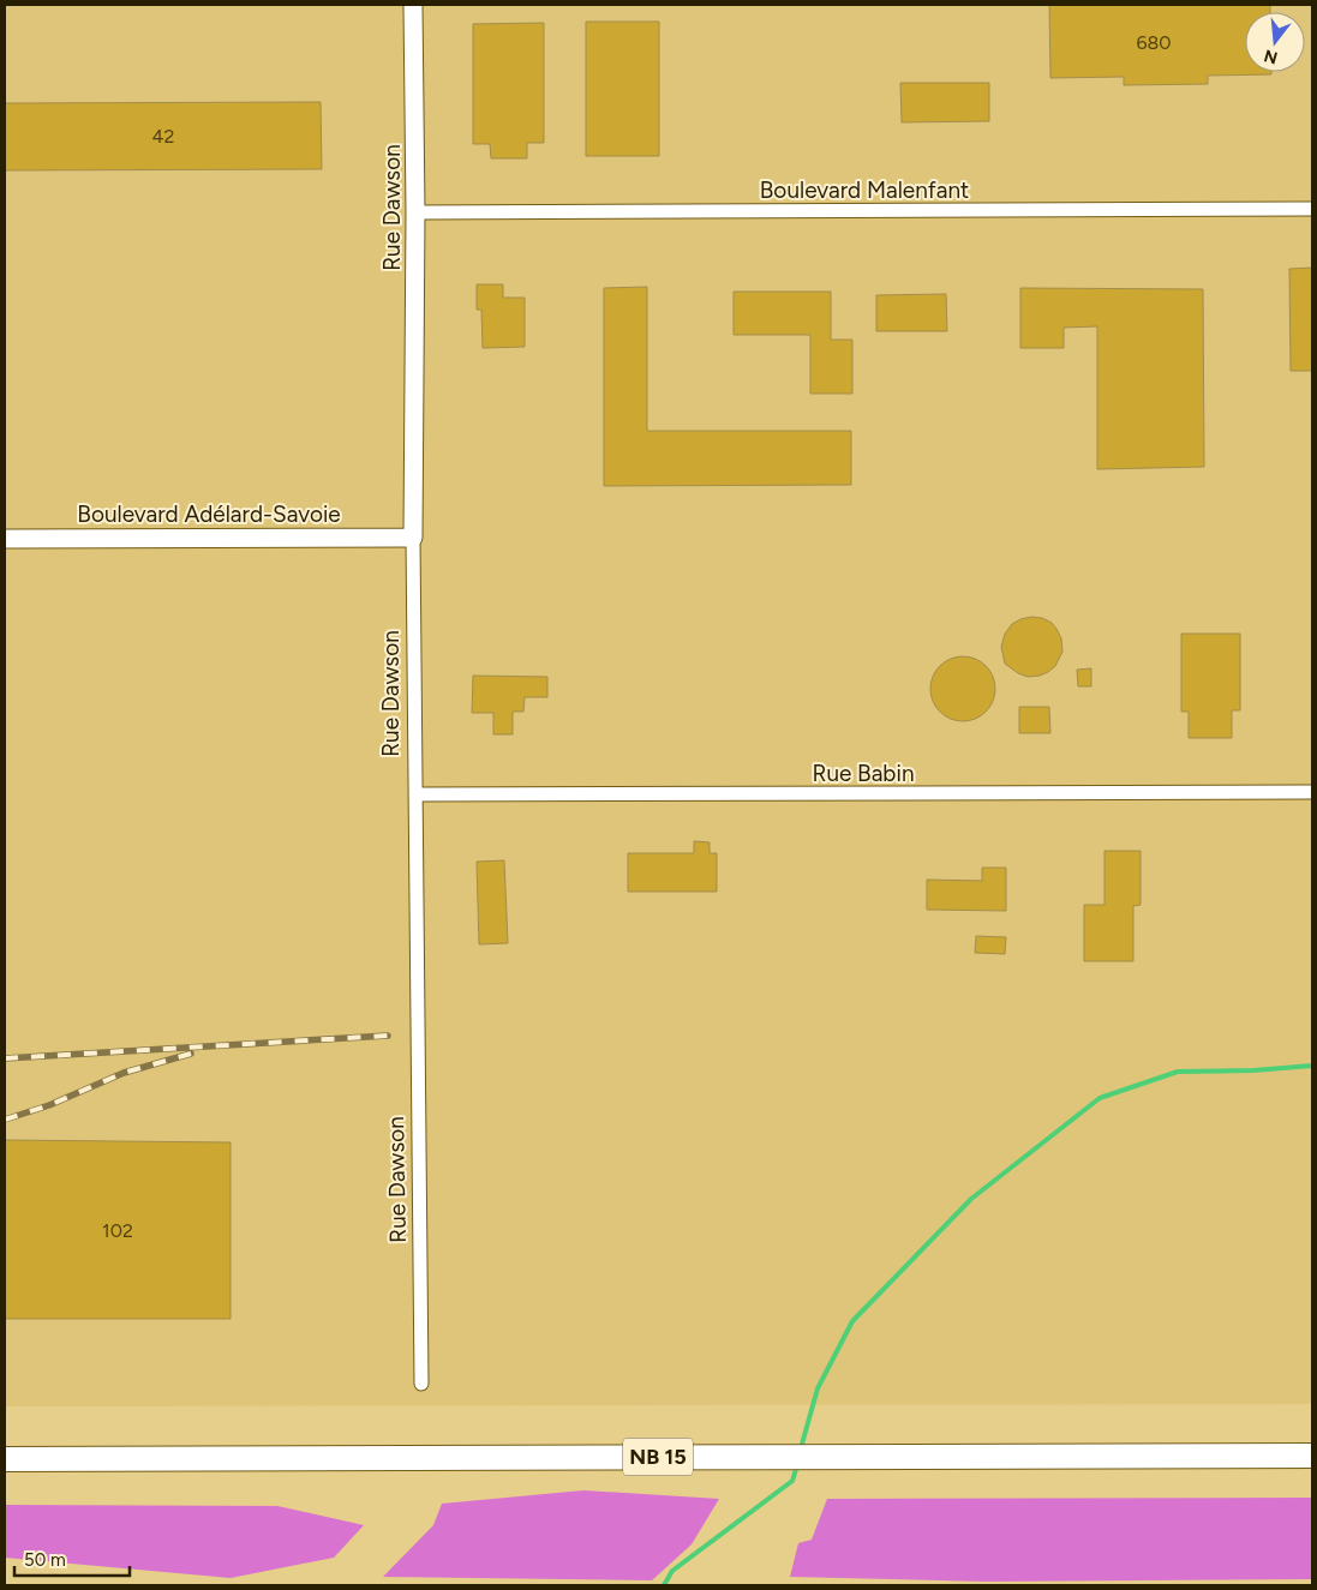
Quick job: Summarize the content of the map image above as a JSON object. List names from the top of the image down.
{
  "streets": {
    "highway": ["NB 15"],
    "street": [
      "Boulevard Malenfant",
      "Rue Dawson",
      "Boulevard Adélard-Savoie",
      "Rue Babin"
    ]
  },
  "crossings": [
    ["Boulevard Malenfant", "Rue Dawson"],
    ["Rue Dawson", "Boulevard Adélard-Savoie"],
    ["Rue Dawson", "Rue Babin"]
  ],
  "house_numbers": ["680", "42", "102"],
  "scale_bar": "50 m",
  "north": "bottom"
}
